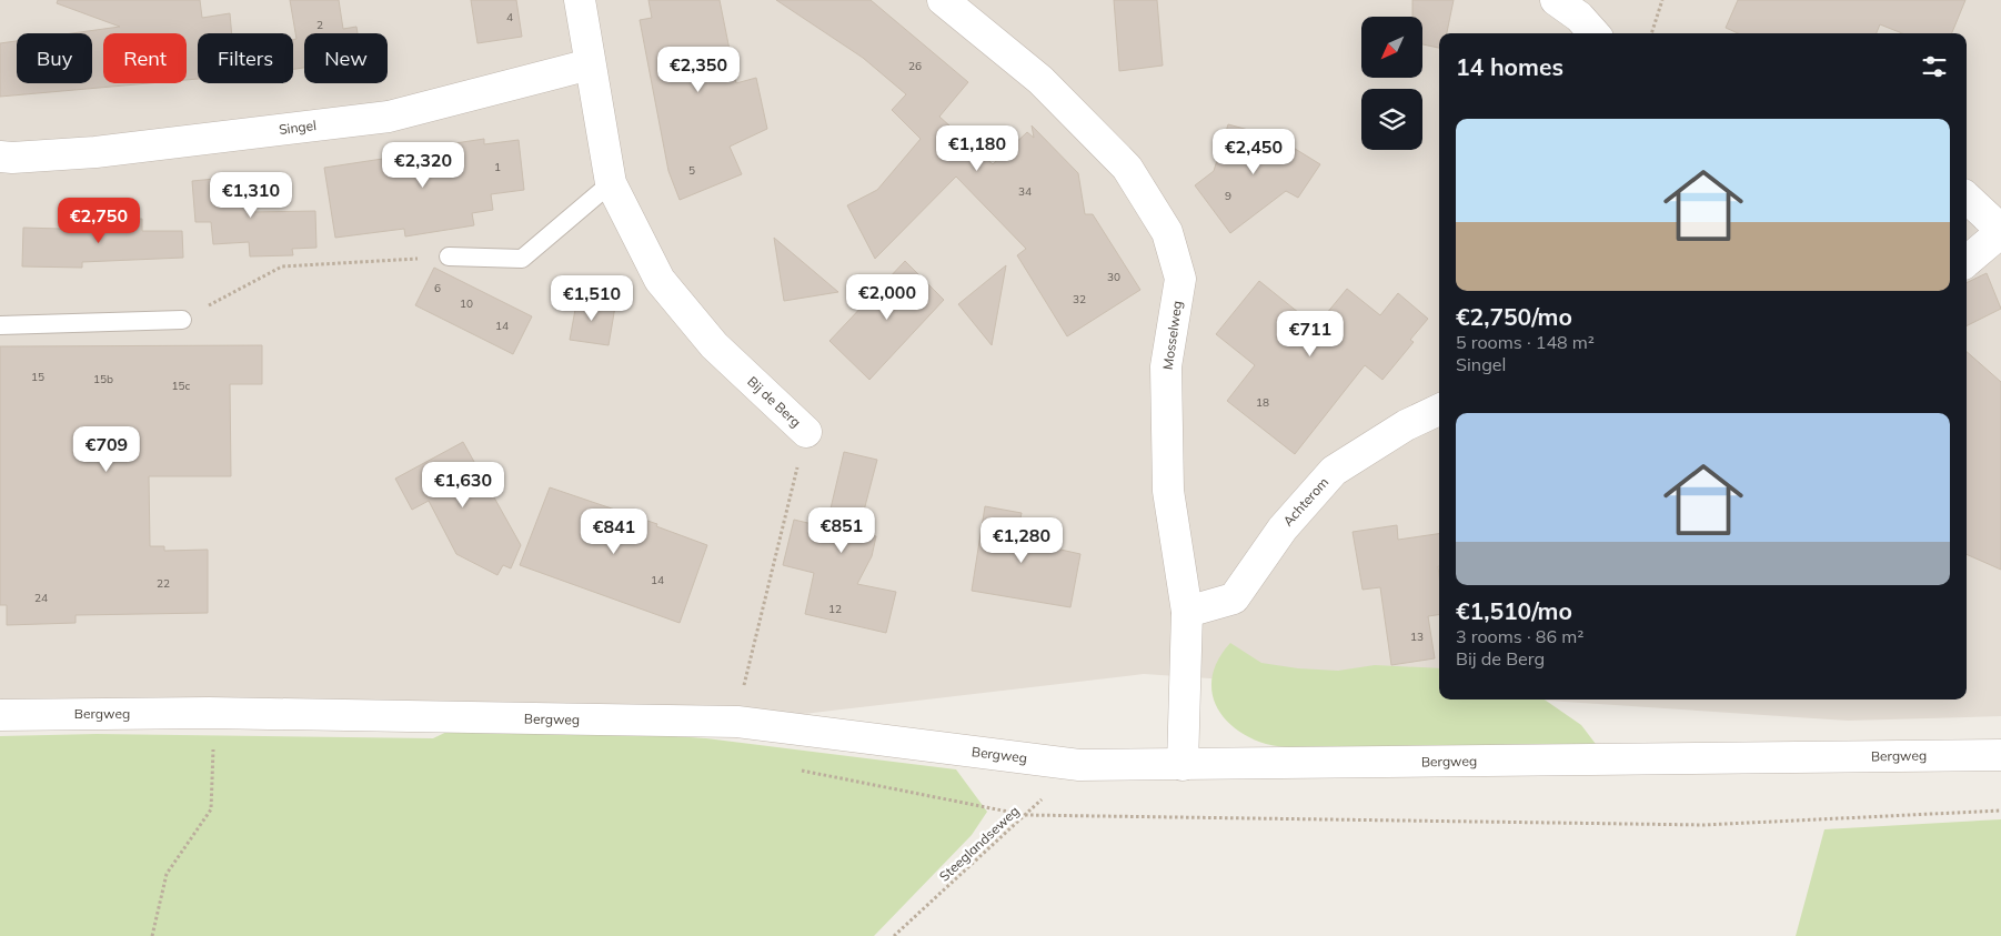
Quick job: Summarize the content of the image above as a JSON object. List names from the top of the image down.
{
  "streets": {
    "street": [
      "Singel",
      "Mosselweg",
      "Bij de Berg",
      "Achterom",
      "Bergweg"
    ],
    "path": ["Steeglandseweg"]
  },
  "crossings": [
    ["Singel", "Bij de Berg"],
    ["Mosselweg", "Achterom"],
    ["Mosselweg", "Bergweg"],
    ["Bij de Berg", "Bergweg"],
    ["Bergweg", "Steeglandseweg"]
  ],
  "house_numbers": [
    "4",
    "2",
    "26",
    "1",
    "5",
    "34",
    "9",
    "30",
    "6",
    "32",
    "10",
    "14",
    "15",
    "15b",
    "15c",
    "18",
    "14",
    "22",
    "24",
    "12",
    "13"
  ],
  "north": "bottom left",
  "page": {
    "chip": [
      "Buy",
      "Rent",
      "Filters",
      "New"
    ],
    "heading": "14 homes",
    "price": [
      "€2,350",
      "€1,180",
      "€2,450",
      "€2,320",
      "€1,310",
      "€2,750",
      "€2,000",
      "€1,510",
      "€711",
      "€709",
      "€1,630",
      "€851",
      "€841",
      "€1,280"
    ],
    "list": [
      {
        "name": "€2,750/mo",
        "note": "5 rooms · 148 m² · Singel"
      },
      {
        "name": "€1,510/mo",
        "note": "3 rooms · 86 m² · Bij de Berg"
      }
    ]
  }
}
